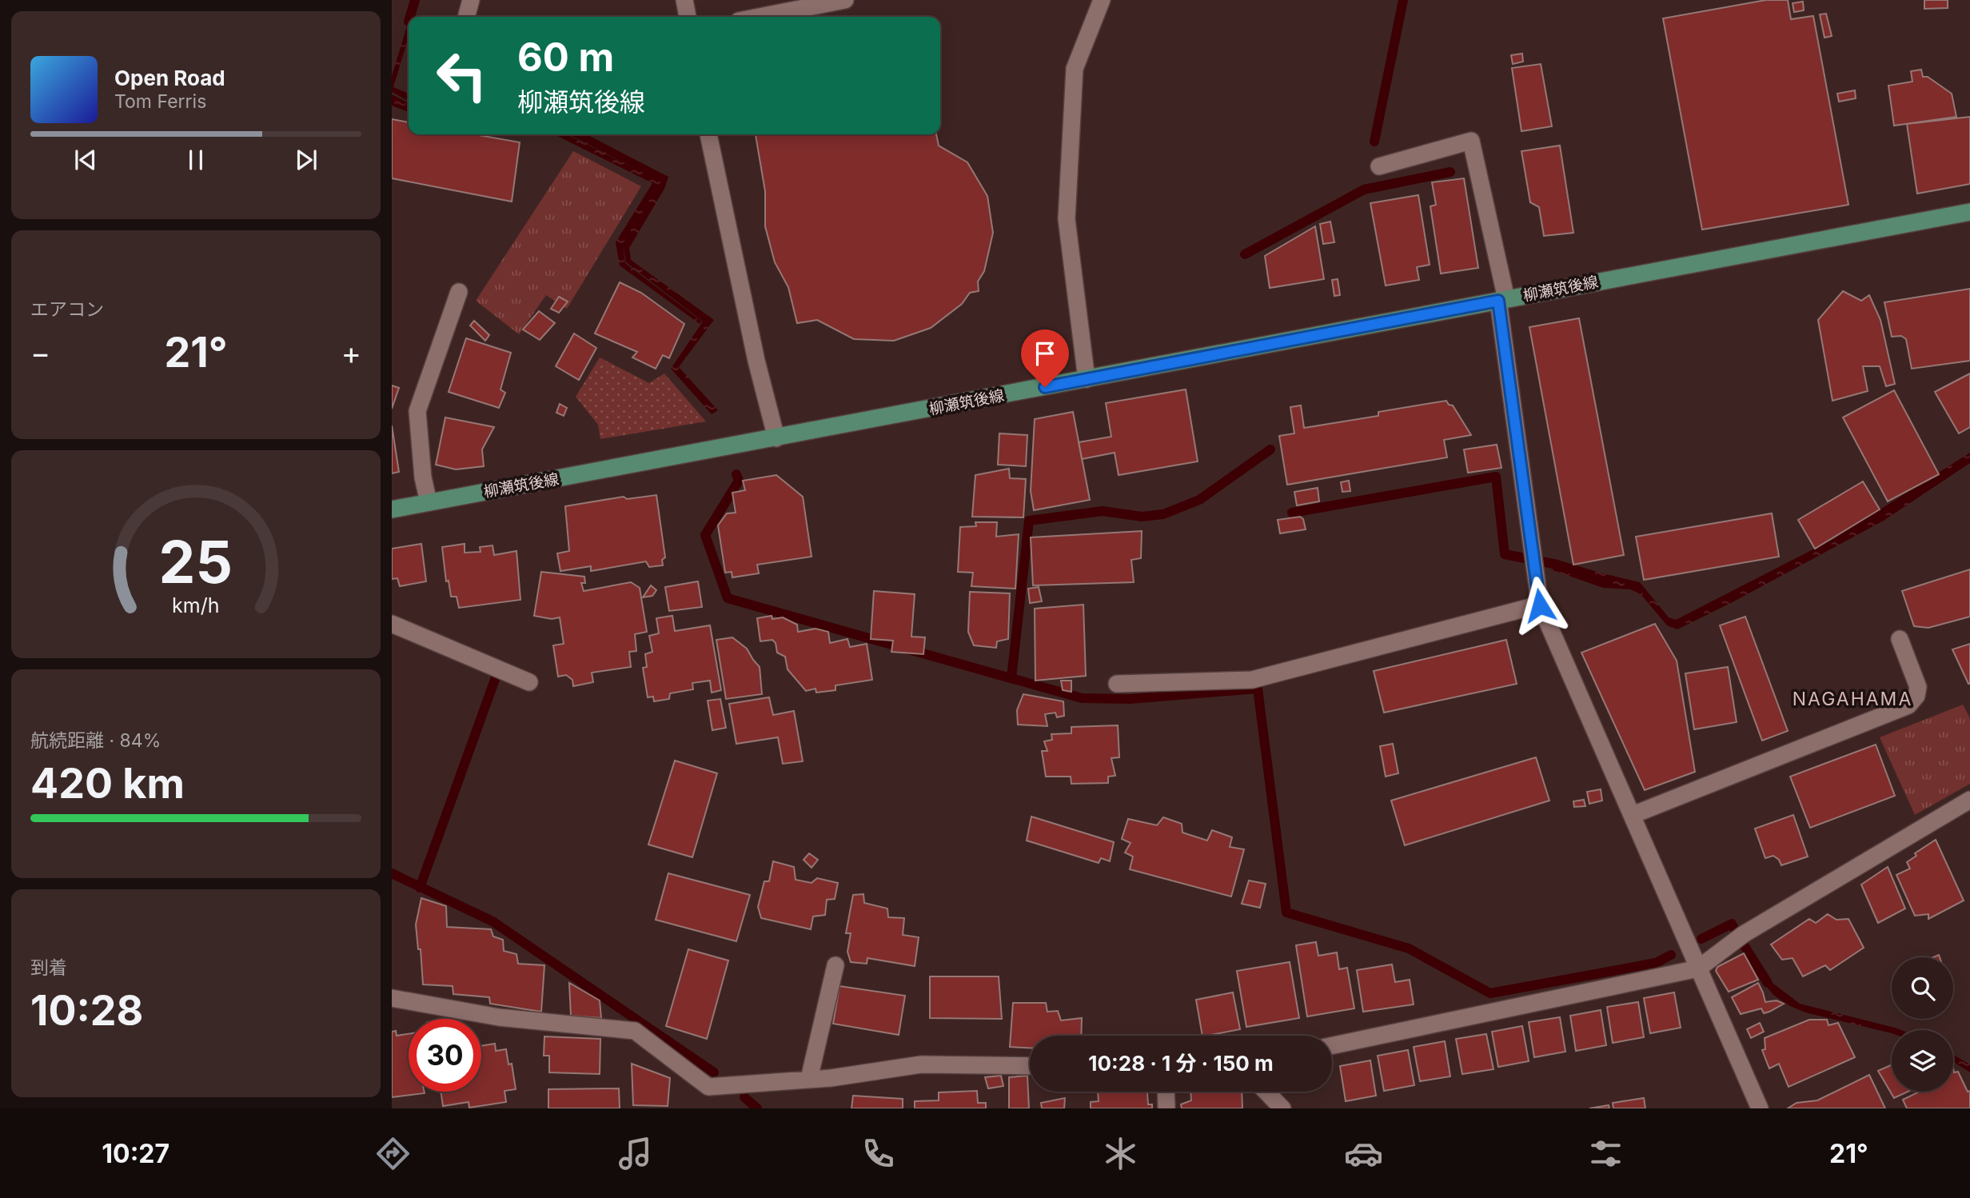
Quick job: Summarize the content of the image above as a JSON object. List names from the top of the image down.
{
  "streets": {
    "main road": ["柳瀬筑後線"]
  },
  "districts": ["NAGAHAMA"],
  "page": {
    "turn": ["60 m", "柳瀬筑後線"],
    "song": ["Open Road", "Tom Ferris"],
    "tile": [
      "エアコン",
      ["航続距離 · 84%", "420 km"],
      ["到着", "10:28"]
    ],
    "heat": ["−", "21°", "+"],
    "limit": "30",
    "trip": "10:28 · 1 分 · 150 m",
    "tabs": ["10:27", "21°"],
    "gauge": ["25", "km/h"]
  }
}
